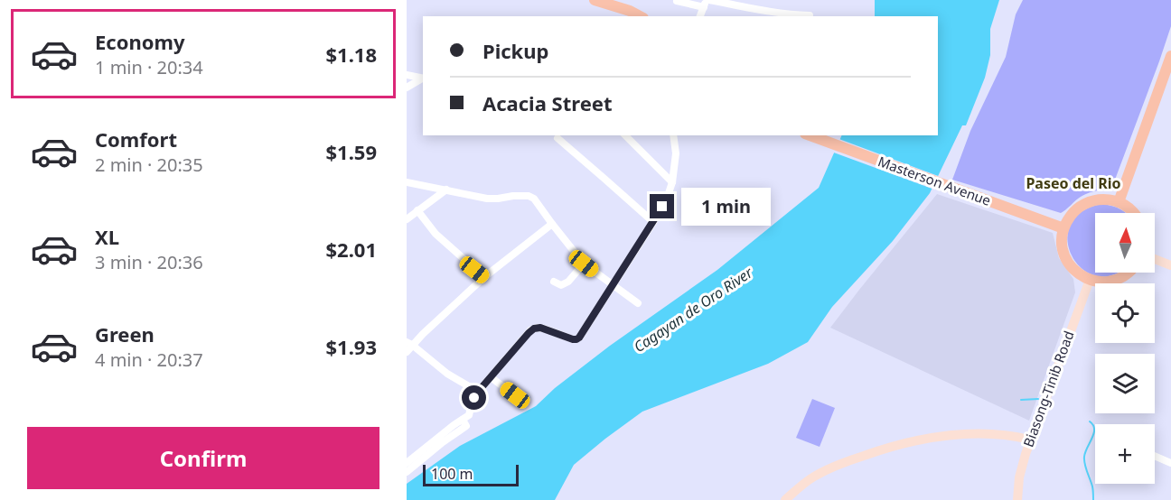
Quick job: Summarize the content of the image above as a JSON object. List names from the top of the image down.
{
  "streets": {
    "main road": ["Masterson Avenue"],
    "street": ["Biasong-Tinib Road"]
  },
  "districts": ["Paseo del Rio"],
  "water": ["Cagayan de Oro River"],
  "scale_bar": "100 m",
  "north": "top",
  "page": {
    "list": [
      {
        "name": "Economy",
        "note": "1 min · 20:34",
        "value": "$1.18"
      },
      {
        "name": "Comfort",
        "note": "2 min · 20:35",
        "value": "$1.59"
      },
      {
        "name": "XL",
        "note": "3 min · 20:36",
        "value": "$2.01"
      },
      {
        "name": "Green",
        "note": "4 min · 20:37",
        "value": "$1.93"
      }
    ],
    "banner": ["Pickup", "Acacia Street"],
    "bubble": "1 min",
    "map_buttons": "+",
    "buttons": "Confirm",
    "scale": "100 m"
  }
}
